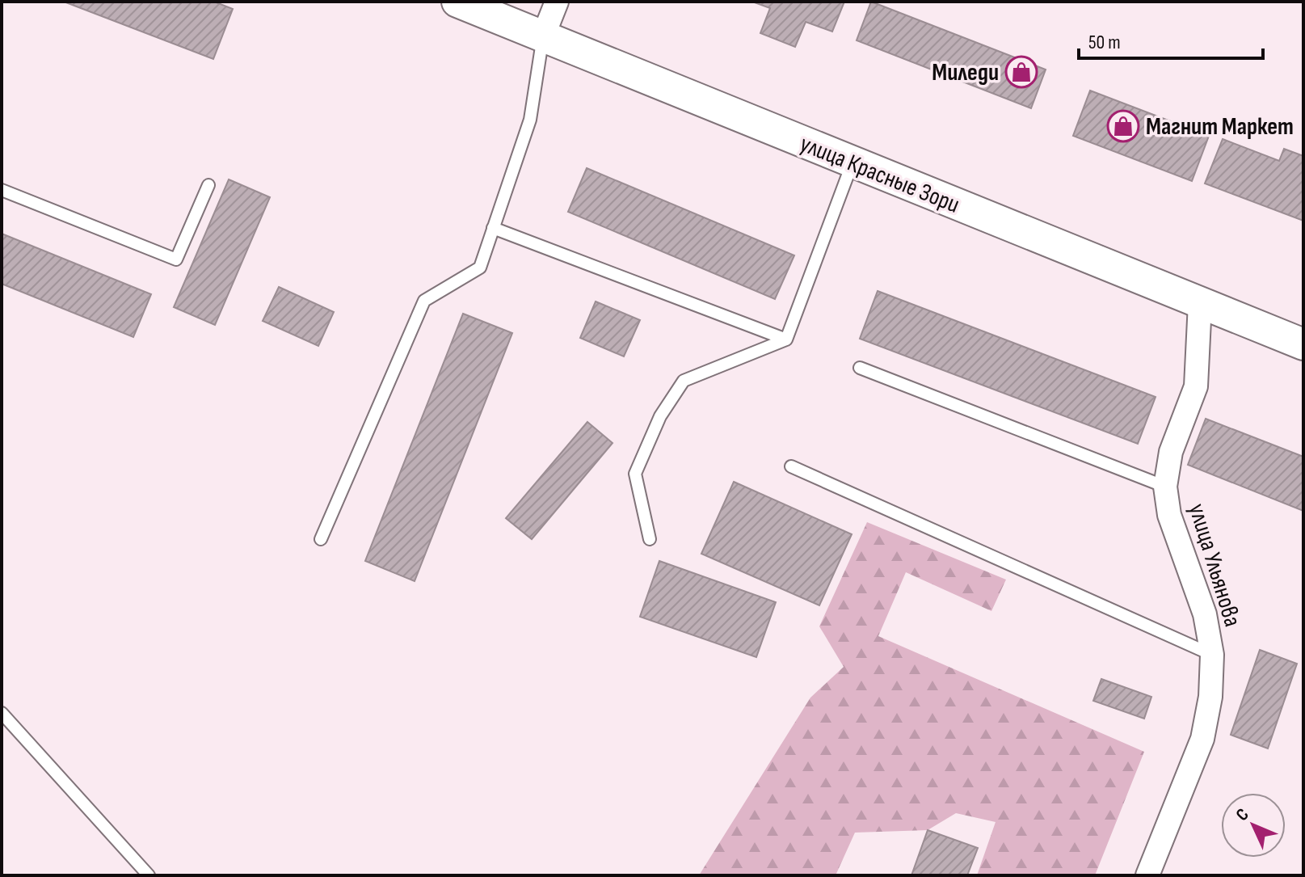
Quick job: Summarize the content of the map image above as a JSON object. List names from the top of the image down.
{
  "streets": {
    "main road": ["улица Красные Зори"],
    "street": ["улица Ульянова"]
  },
  "crossings": [
    ["улица Красные Зори", "улица Ульянова"]
  ],
  "places": {
    "shop": ["Миледи", "Магнит Маркет"]
  },
  "scale_bar": "50 m",
  "north": "top left"
}
